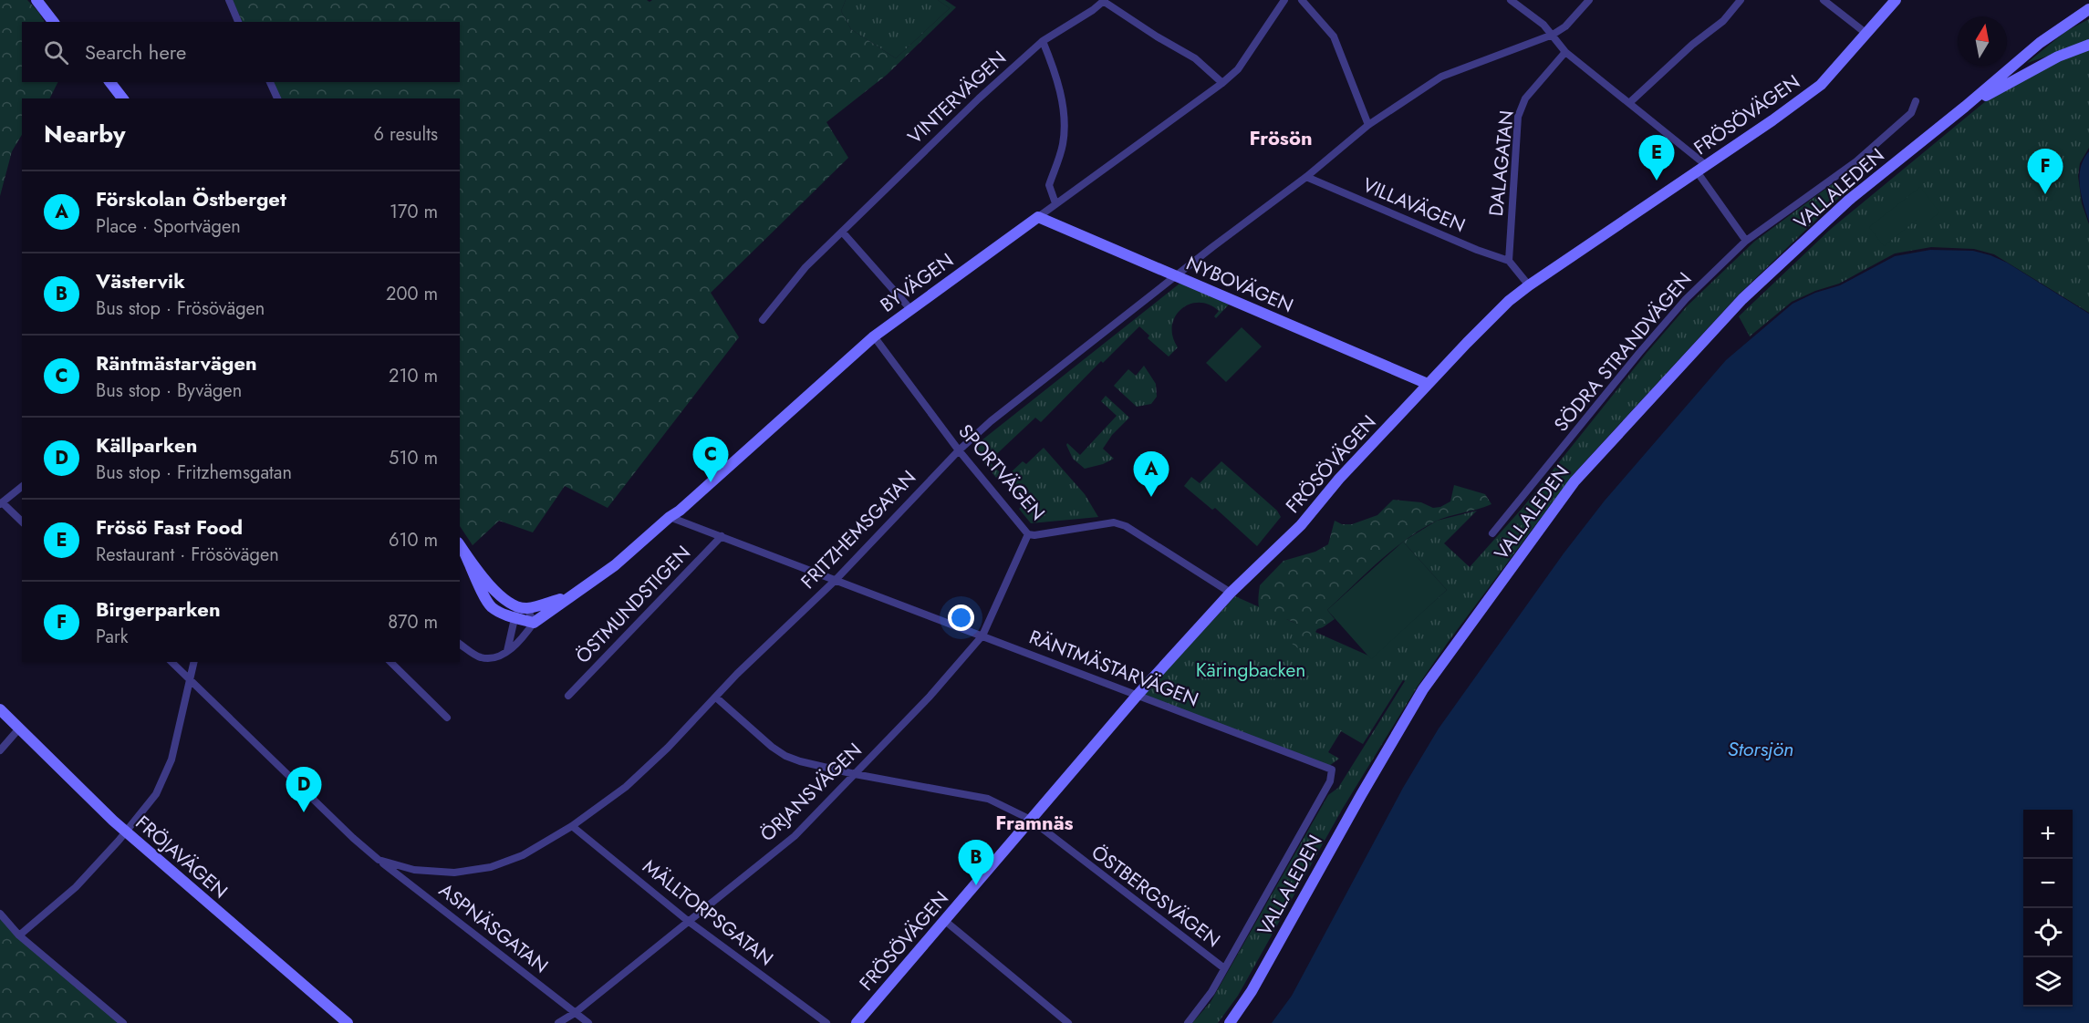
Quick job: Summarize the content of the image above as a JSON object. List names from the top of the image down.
{
  "streets": {
    "street": [
      "VINTERVÄGEN",
      "FRÖSÖVÄGEN",
      "DALAGATAN",
      "VALLALEDEN",
      "VILLAVÄGEN",
      "BYVÄGEN",
      "NYBOVÄGEN",
      "SÖDRA STRANDVÄGEN",
      "SPORTVÄGEN",
      "FRITZHEMSGATAN",
      "ÖSTMUNDSTIGEN",
      "RÄNTMÄSTARVÄGEN",
      "ÖRJANSVÄGEN",
      "FRÖJAVÄGEN",
      "ÖSTBERGSVÄGEN",
      "MÄLLTORPSGATAN",
      "ASPNÄSGATAN"
    ]
  },
  "crossings": [
    ["FRÖSÖVÄGEN", "NYBOVÄGEN"],
    ["FRÖSÖVÄGEN", "SPORTVÄGEN"],
    ["FRÖSÖVÄGEN", "RÄNTMÄSTARVÄGEN"],
    ["FRÖSÖVÄGEN", "ÖSTBERGSVÄGEN"],
    ["DALAGATAN", "VILLAVÄGEN"],
    ["VILLAVÄGEN", "FRITZHEMSGATAN"],
    ["BYVÄGEN", "NYBOVÄGEN"],
    ["BYVÄGEN", "SPORTVÄGEN"],
    ["BYVÄGEN", "RÄNTMÄSTARVÄGEN"],
    ["NYBOVÄGEN", "FRITZHEMSGATAN"],
    ["SPORTVÄGEN", "FRITZHEMSGATAN"],
    ["SPORTVÄGEN", "ÖRJANSVÄGEN"],
    ["FRITZHEMSGATAN", "RÄNTMÄSTARVÄGEN"],
    ["FRITZHEMSGATAN", "ÖSTBERGSVÄGEN"],
    ["FRITZHEMSGATAN", "MÄLLTORPSGATAN"],
    ["FRITZHEMSGATAN", "ASPNÄSGATAN"],
    ["ÖSTMUNDSTIGEN", "RÄNTMÄSTARVÄGEN"],
    ["RÄNTMÄSTARVÄGEN", "ÖRJANSVÄGEN"],
    ["RÄNTMÄSTARVÄGEN", "ÖSTBERGSVÄGEN"],
    ["ÖRJANSVÄGEN", "ÖSTBERGSVÄGEN"],
    ["ÖRJANSVÄGEN", "MÄLLTORPSGATAN"],
    ["ÖRJANSVÄGEN", "ASPNÄSGATAN"]
  ],
  "districts": ["Frösön", "Framnäs"],
  "water": ["Storsjön"],
  "parks": ["Käringbacken"],
  "north": "top",
  "page": {
    "search": "Search here",
    "heading": ["Nearby", "6 results"],
    "pins": [
      "E",
      "F",
      "C",
      "A",
      "D",
      "B"
    ],
    "list": [
      {
        "mark": "A",
        "name": "Förskolan Östberget",
        "note": "Place · Sportvägen",
        "value": "170 m"
      },
      {
        "mark": "B",
        "name": "Västervik",
        "note": "Bus stop · Frösövägen",
        "value": "200 m"
      },
      {
        "mark": "C",
        "name": "Räntmästarvägen",
        "note": "Bus stop · Byvägen",
        "value": "210 m"
      },
      {
        "mark": "D",
        "name": "Källparken",
        "note": "Bus stop · Fritzhemsgatan",
        "value": "510 m"
      },
      {
        "mark": "E",
        "name": "Frösö Fast Food",
        "note": "Restaurant · Frösövägen",
        "value": "610 m"
      },
      {
        "mark": "F",
        "name": "Birgerparken",
        "note": "Park",
        "value": "870 m"
      }
    ],
    "map_buttons": ["+", "−"]
  }
}
